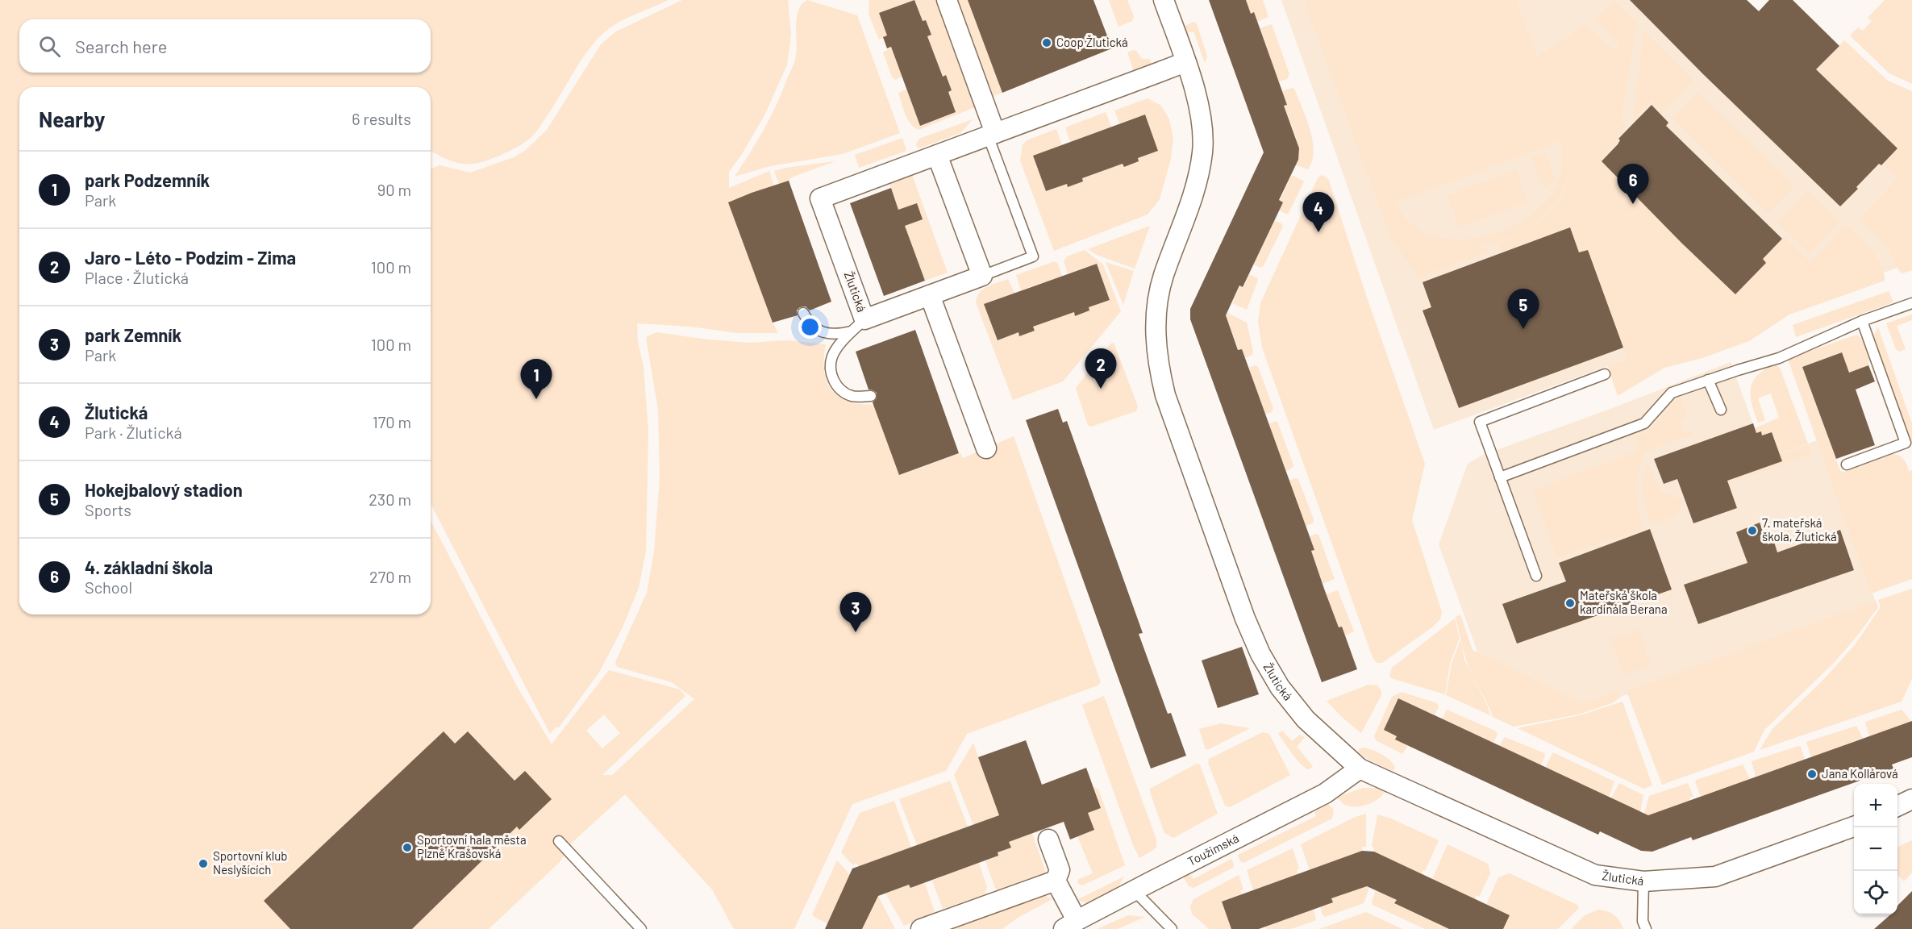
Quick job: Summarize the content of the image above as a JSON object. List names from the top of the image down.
{
  "streets": {
    "street": ["Žlutická", "Toužimská"]
  },
  "crossings": [
    ["Žlutická", "Toužimská"]
  ],
  "places": [
    "Coop Žlutická",
    "7. mateřská škola, Žlutická",
    "Mateřská škola kardinála Berana",
    "Jana Kollárová",
    "Sportovní hala města Plzně Krašovská",
    "Sportovní klub Neslyšících"
  ],
  "page": {
    "search": "Search here",
    "heading": ["Nearby", "6 results"],
    "list": [
      {
        "mark": "1",
        "name": "park Podzemník",
        "note": "Park",
        "value": "90 m"
      },
      {
        "mark": "2",
        "name": "Jaro - Léto - Podzim - Zima",
        "note": "Place · Žlutická",
        "value": "100 m"
      },
      {
        "mark": "3",
        "name": "park Zemník",
        "note": "Park",
        "value": "100 m"
      },
      {
        "mark": "4",
        "name": "Žlutická",
        "note": "Park · Žlutická",
        "value": "170 m"
      },
      {
        "mark": "5",
        "name": "Hokejbalový stadion",
        "note": "Sports",
        "value": "230 m"
      },
      {
        "mark": "6",
        "name": "4. základní škola",
        "note": "School",
        "value": "270 m"
      }
    ],
    "pins": [
      "6",
      "4",
      "5",
      "2",
      "1",
      "3"
    ],
    "map_buttons": ["+", "−"]
  }
}
